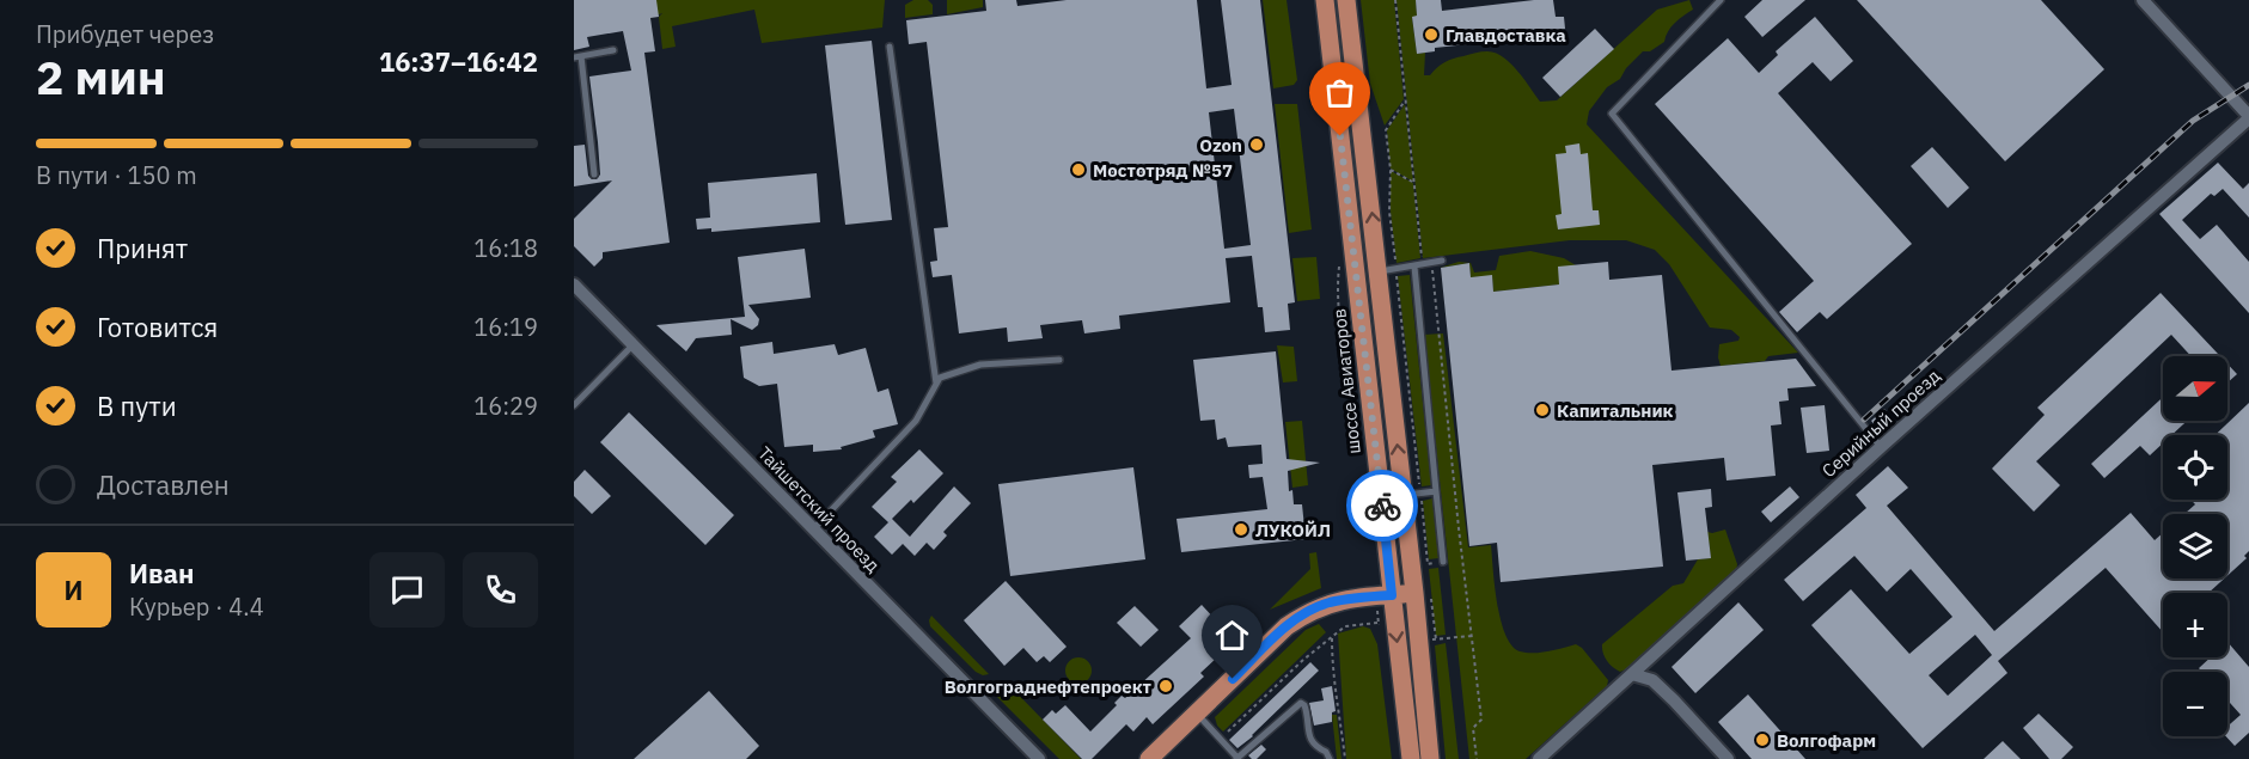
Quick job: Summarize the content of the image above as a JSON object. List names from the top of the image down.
{
  "streets": {
    "main road": ["шоссе Авиаторов"],
    "street": ["Серийный проезд", "Тайшетский проезд"]
  },
  "places": [
    "Главдоставка",
    "Ozon",
    "Мостотряд №57",
    "Капитальник",
    "ЛУКОЙЛ",
    "Волгограднефтепроект",
    "Волгофарм"
  ],
  "north": "right",
  "page": {
    "heading": ["2 мин", "Прибудет через", "16:37–16:42"],
    "panel": ["Иван", "Курьер · 4.4"],
    "bar": "В пути · 150 m",
    "list": [
      ["Принят", "16:18"],
      ["Готовится", "16:19"],
      ["В пути", "16:29"],
      "Доставлен"
    ],
    "map_buttons": ["+", "−"],
    "round": "И"
  }
}
